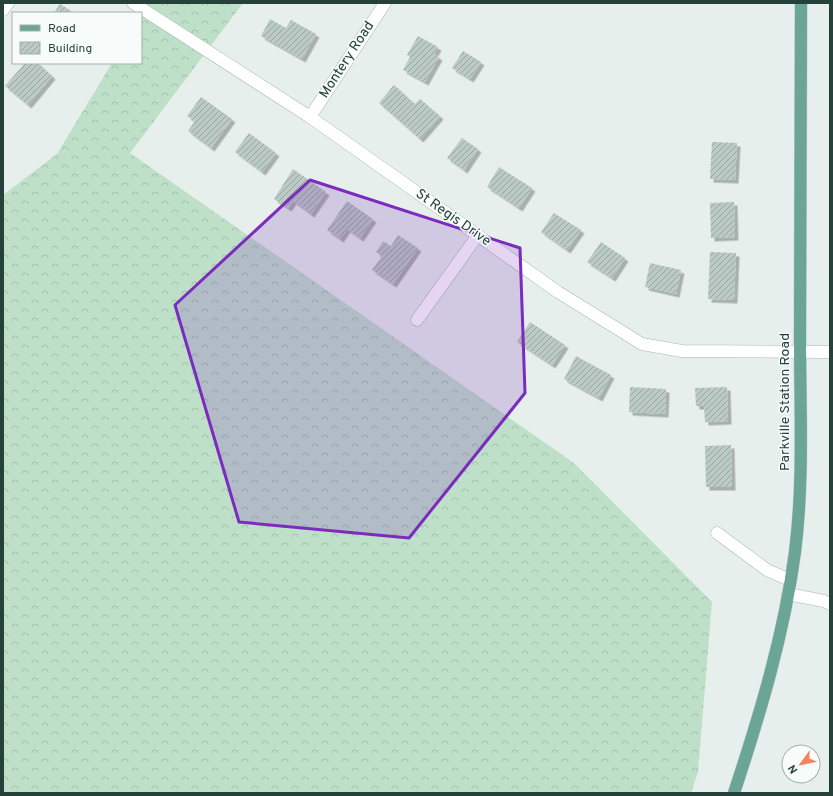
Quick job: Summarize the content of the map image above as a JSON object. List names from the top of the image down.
{
  "streets": {
    "main road": ["Parkville Station Road"],
    "street": ["Montery Road", "St Regis Drive"]
  },
  "crossings": [
    ["Montery Road", "St Regis Drive"],
    ["St Regis Drive", "Parkville Station Road"]
  ],
  "legend": ["Road", "Building"],
  "north": "bottom left"
}
